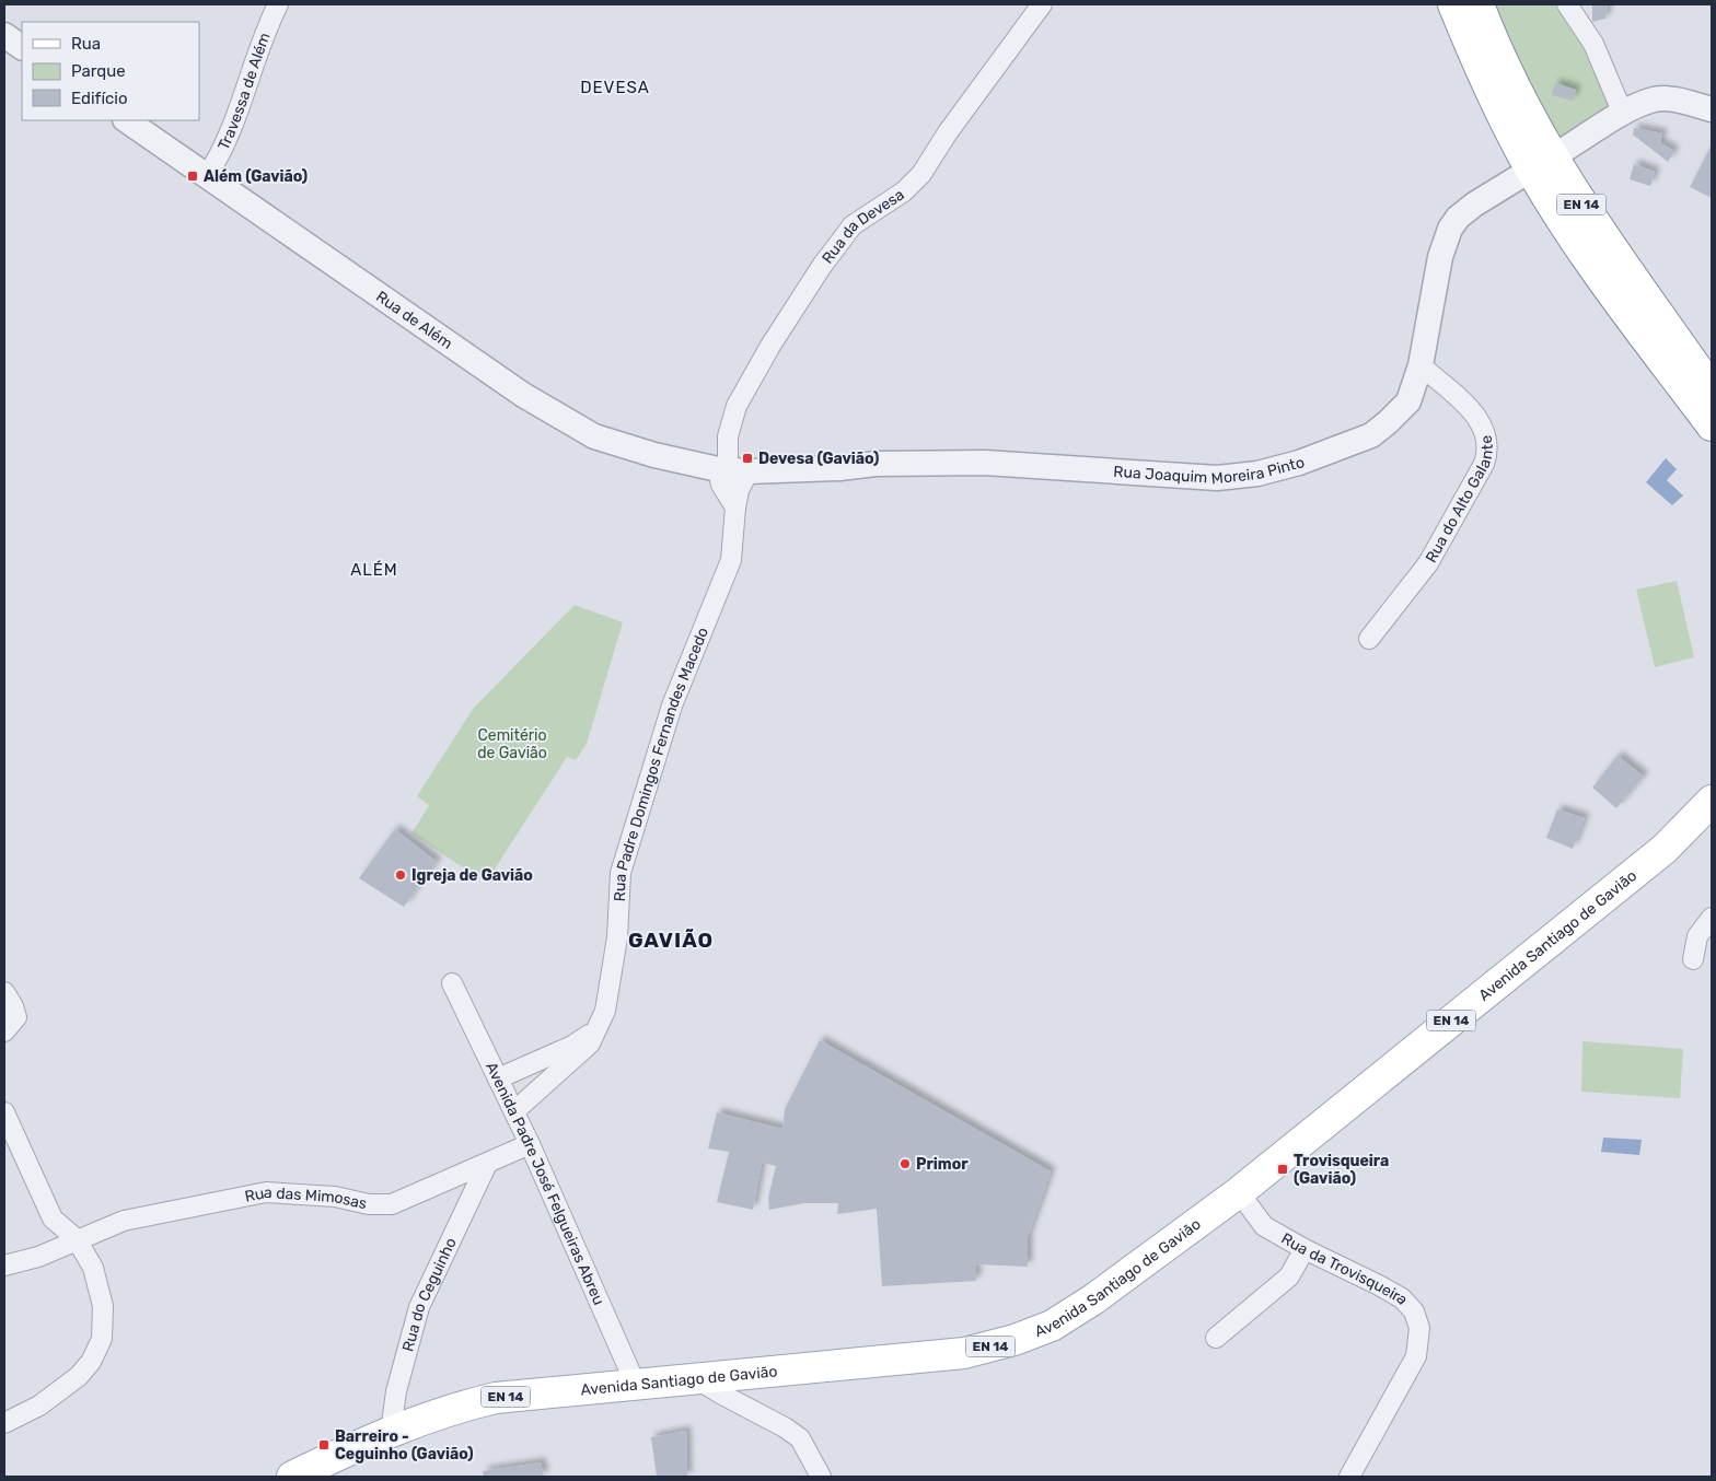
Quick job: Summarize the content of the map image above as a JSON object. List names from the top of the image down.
{
  "streets": {
    "main road": ["EN 14", "Avenida Santiago de Gavião"],
    "street": [
      "Travessa de Além",
      "Rua da Devesa",
      "Rua de Além",
      "Rua Joaquim Moreira Pinto",
      "Rua do Alto Galante",
      "Rua Padre Domingos Fernandes Macedo",
      "Avenida Padre José Felgueiras Abreu",
      "Rua das Mimosas",
      "Rua da Trovisqueira",
      "Rua do Ceguinho"
    ]
  },
  "crossings": [
    ["Travessa de Além", "Rua de Além"],
    ["Rua da Devesa", "Rua de Além"],
    ["Rua da Devesa", "Rua Joaquim Moreira Pinto"],
    ["Rua da Devesa", "Rua Padre Domingos Fernandes Macedo"],
    ["Rua de Além", "Rua Joaquim Moreira Pinto"],
    ["Rua de Além", "Rua Padre Domingos Fernandes Macedo"],
    ["Rua Joaquim Moreira Pinto", "Rua do Alto Galante"],
    ["Rua Joaquim Moreira Pinto", "Rua Padre Domingos Fernandes Macedo"],
    ["Rua Padre Domingos Fernandes Macedo", "Avenida Padre José Felgueiras Abreu"],
    ["Avenida Santiago de Gavião", "Avenida Padre José Felgueiras Abreu"],
    ["Avenida Santiago de Gavião", "Rua da Trovisqueira"],
    ["Avenida Santiago de Gavião", "Rua do Ceguinho"],
    ["Avenida Padre José Felgueiras Abreu", "Rua das Mimosas"],
    ["Rua das Mimosas", "Rua do Ceguinho"]
  ],
  "districts": ["DEVESA", "ALÉM", "GAVIÃO"],
  "parks": ["Cemitério de Gavião"],
  "places": {
    "transit": [
      "Além (Gavião)",
      "Devesa (Gavião)",
      "Trovisqueira (Gavião)",
      "Barreiro - Ceguinho (Gavião)"
    ],
    "other": ["Igreja de Gavião", "Primor"]
  },
  "legend": ["Rua", "Parque", "Edifício"]
}
